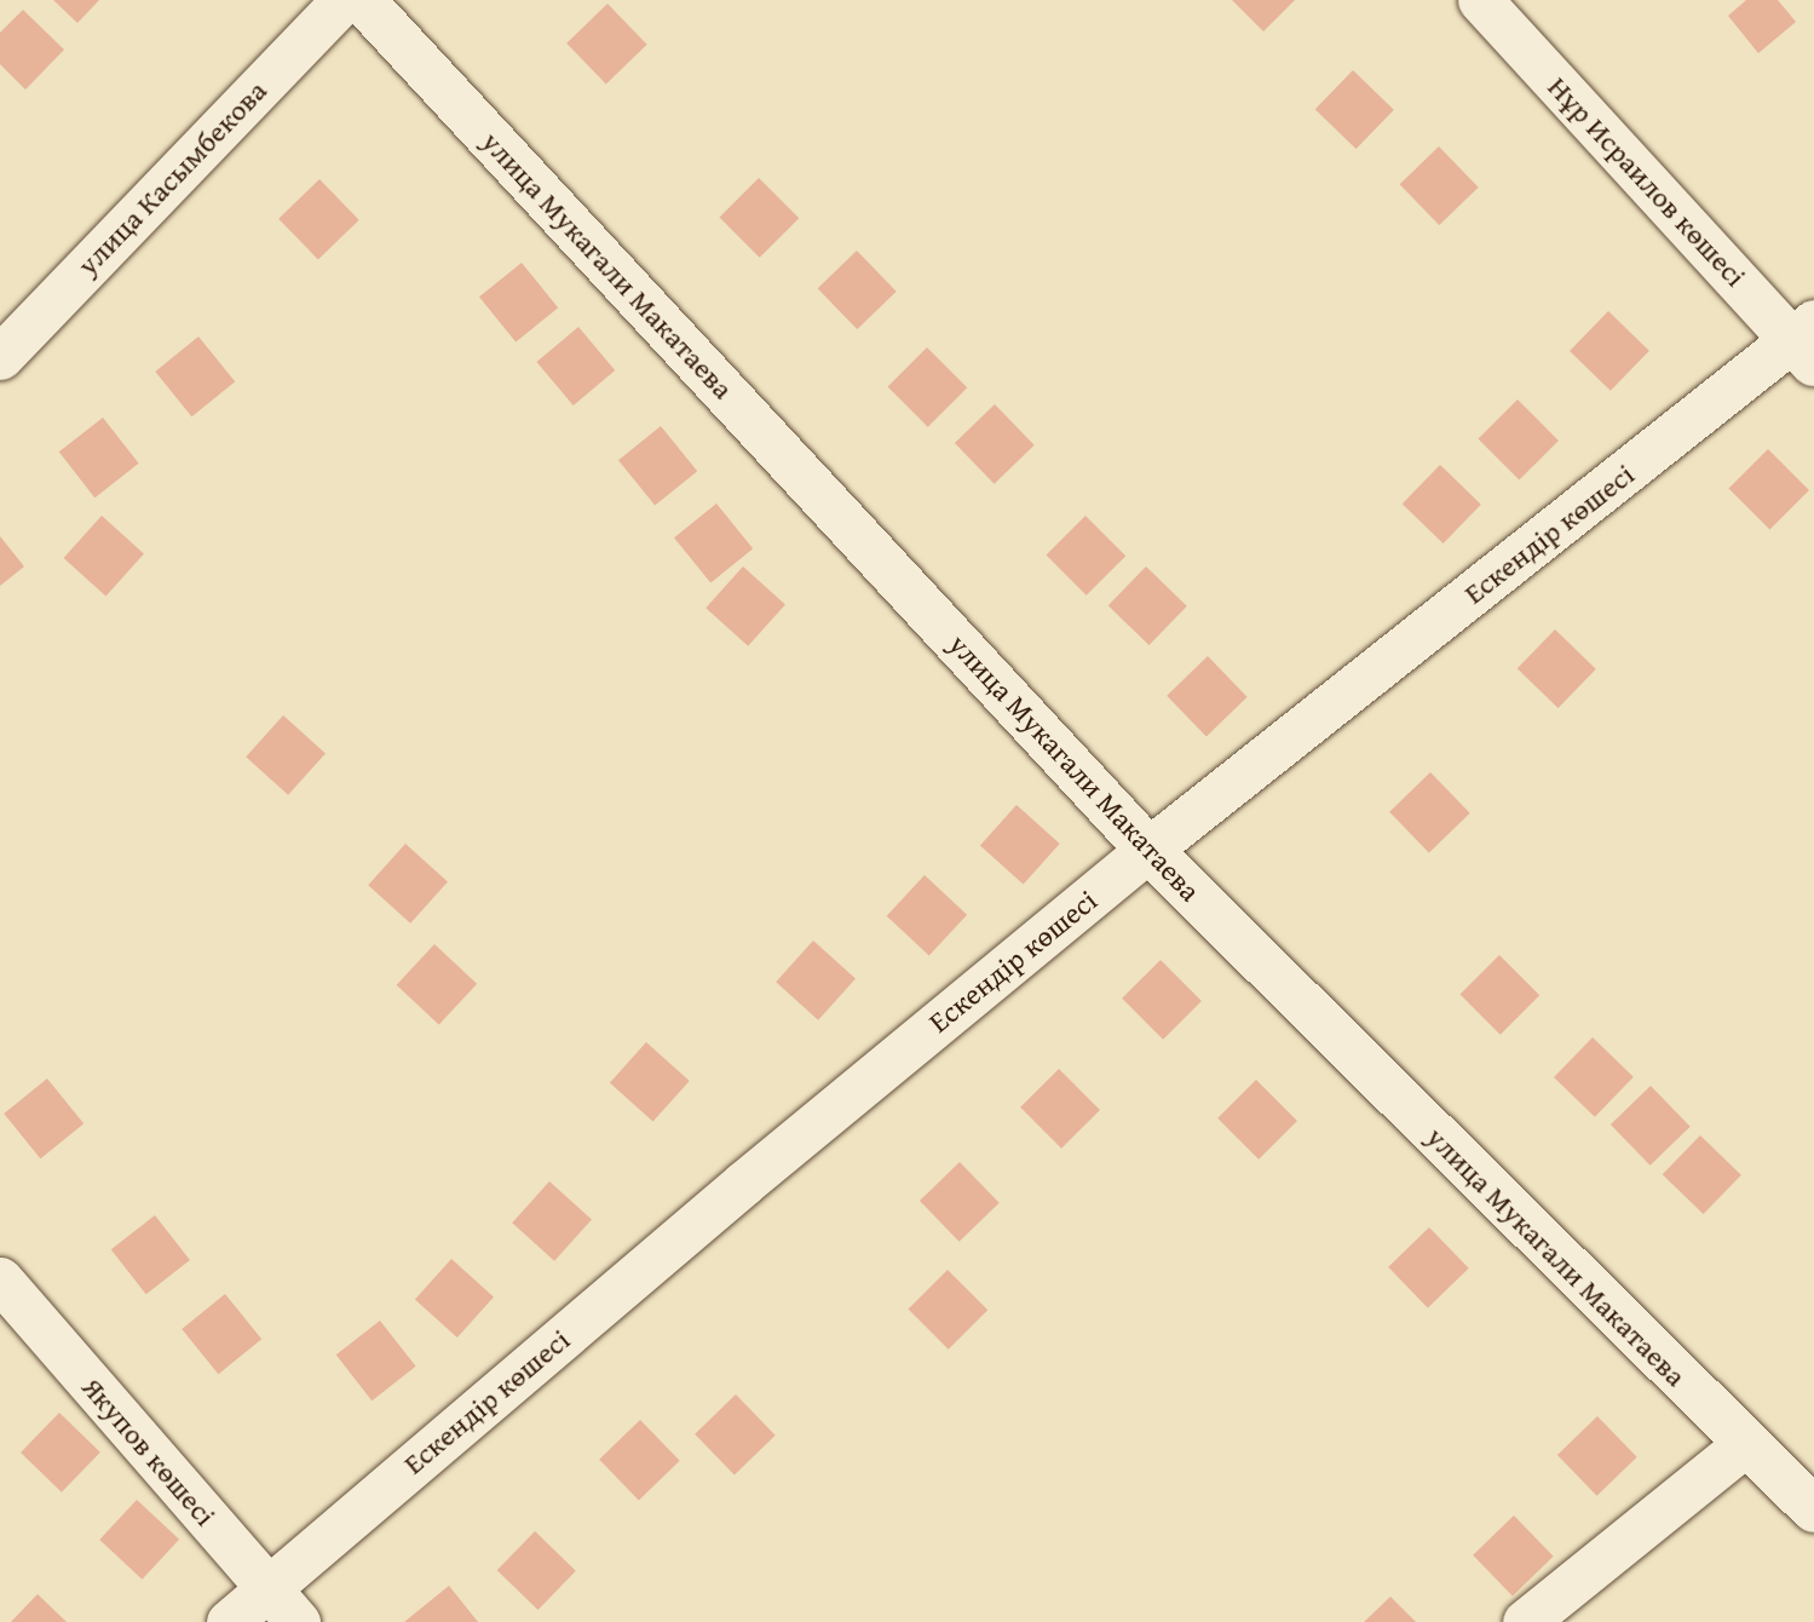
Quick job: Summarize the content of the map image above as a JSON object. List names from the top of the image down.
{
  "streets": {
    "street": [
      "улица Касымбекова",
      "Нұр Исраилов көшесі",
      "улица Мукагали Макатаева",
      "Ескендір көшесі",
      "Якупов көшесі"
    ]
  },
  "crossings": [
    ["Нұр Исраилов көшесі", "Ескендір көшесі"],
    ["улица Мукагали Макатаева", "Ескендір көшесі"],
    ["Ескендір көшесі", "Якупов көшесі"]
  ]
}
